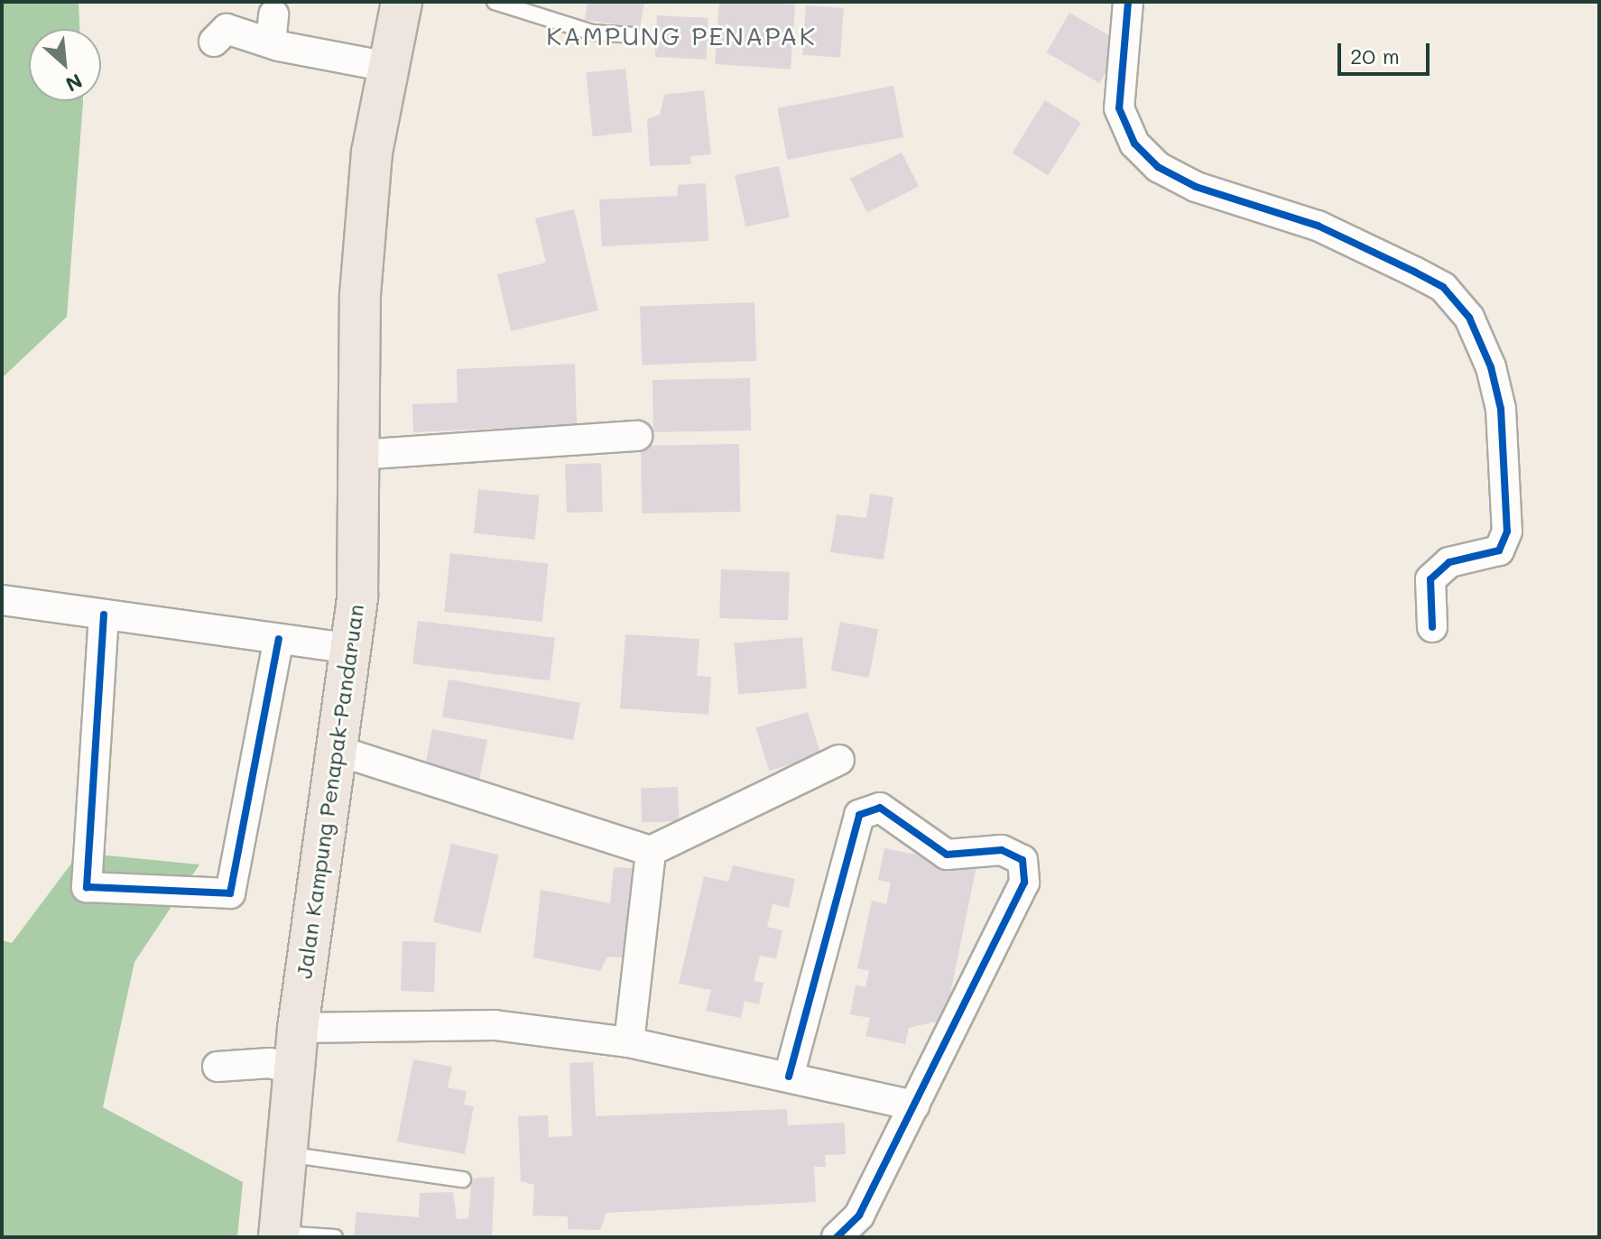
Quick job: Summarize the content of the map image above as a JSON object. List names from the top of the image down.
{
  "streets": {
    "highway": ["Jalan Kampung Penapak-Pandaruan"]
  },
  "districts": ["KAMPUNG PENAPAK"],
  "scale_bar": "20 m",
  "north": "bottom right"
}
